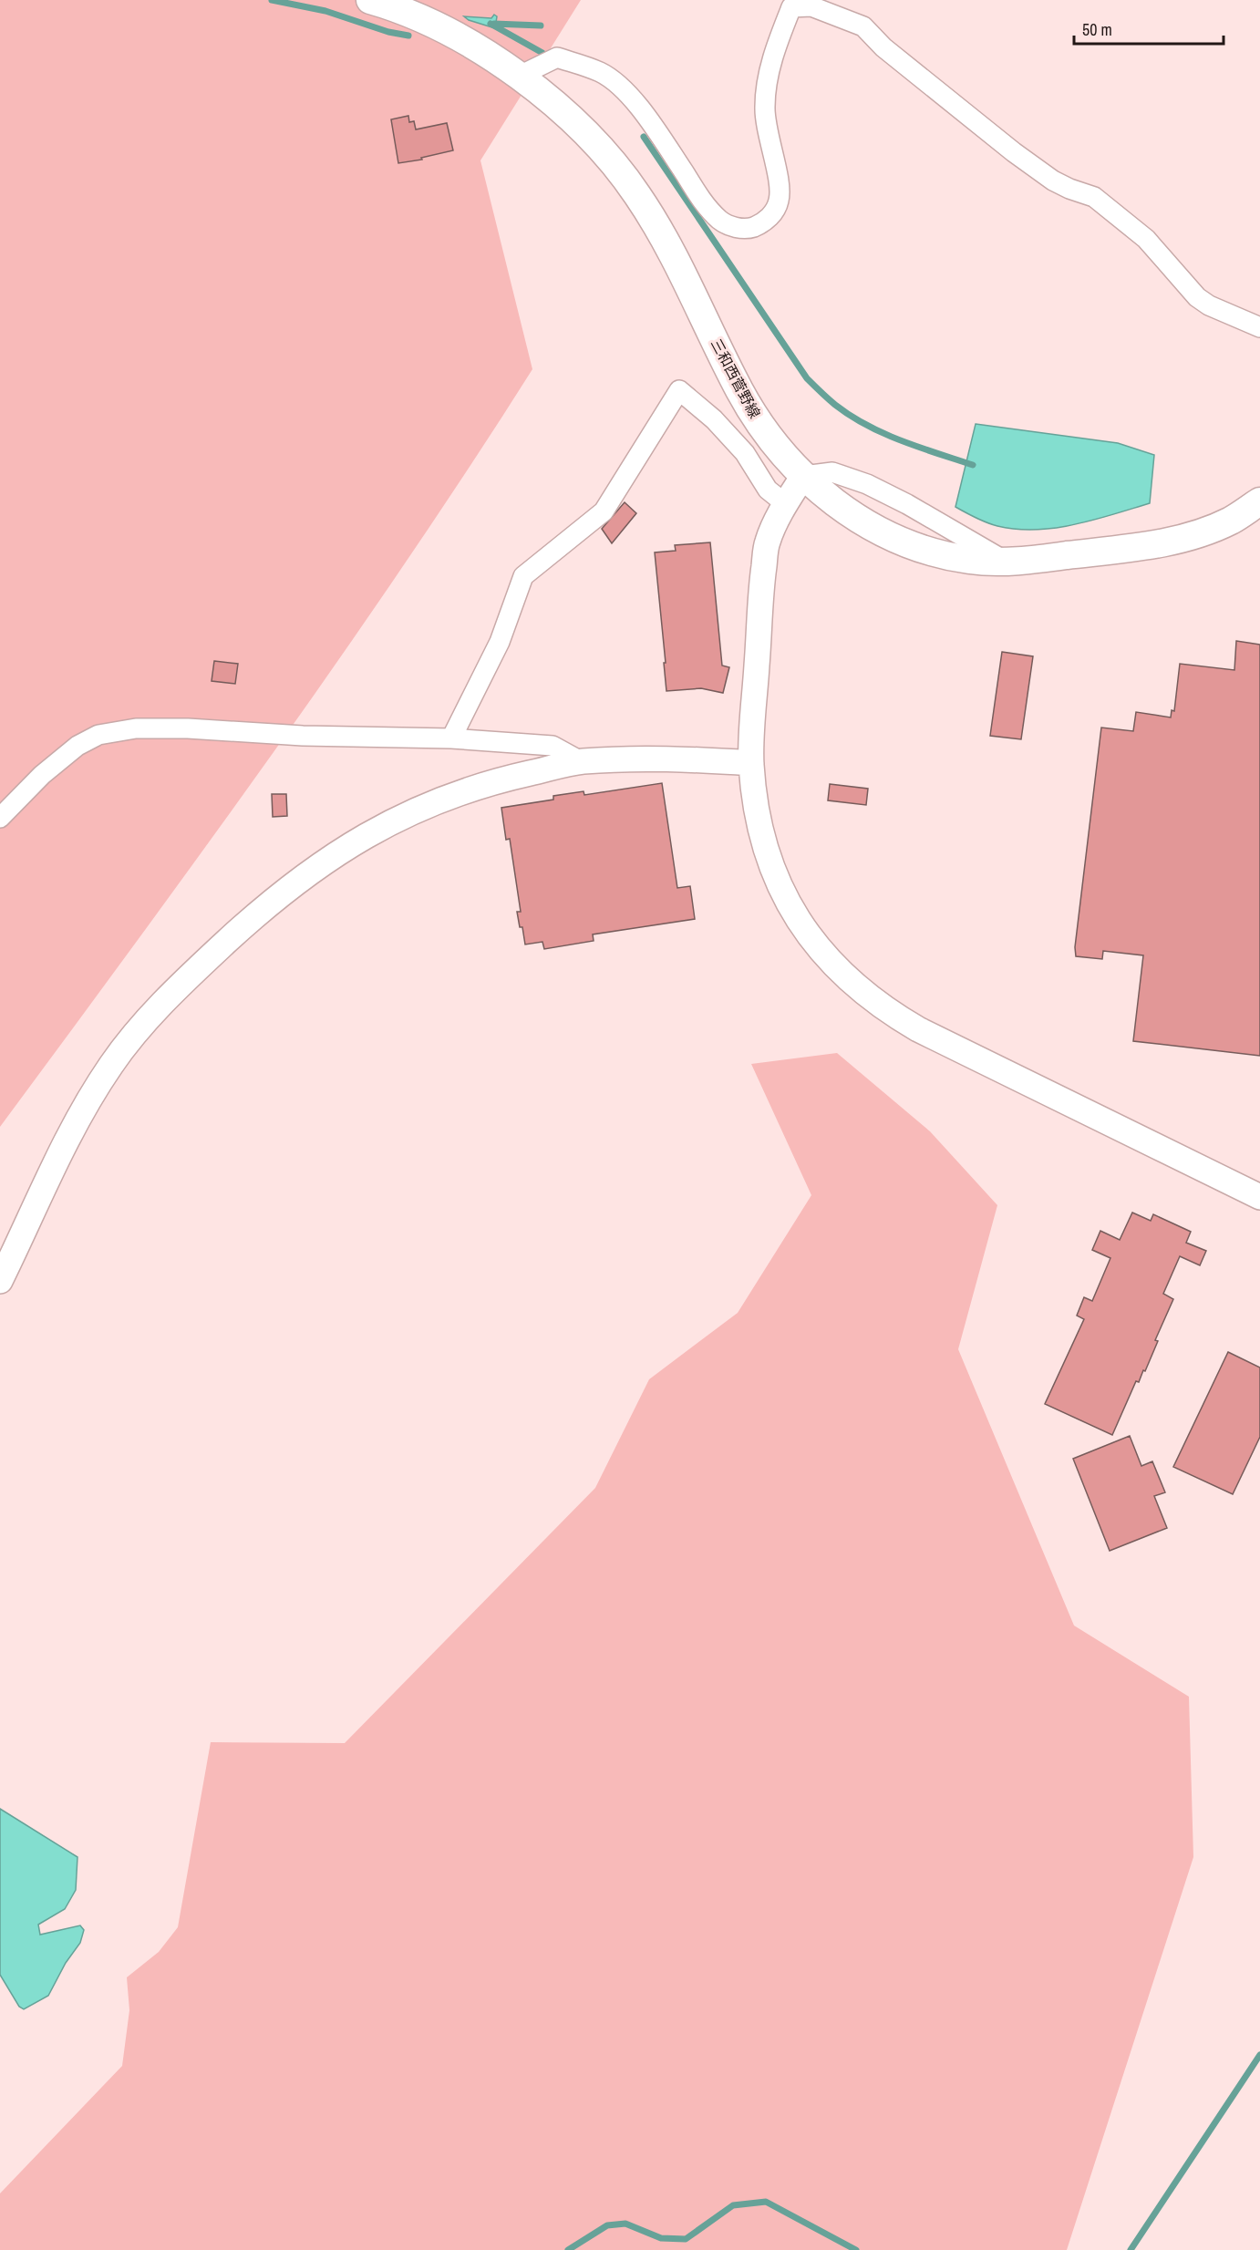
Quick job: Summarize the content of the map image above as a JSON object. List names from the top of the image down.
{
  "streets": {
    "main road": ["三和西菅野線"]
  },
  "scale_bar": "50 m"
}
